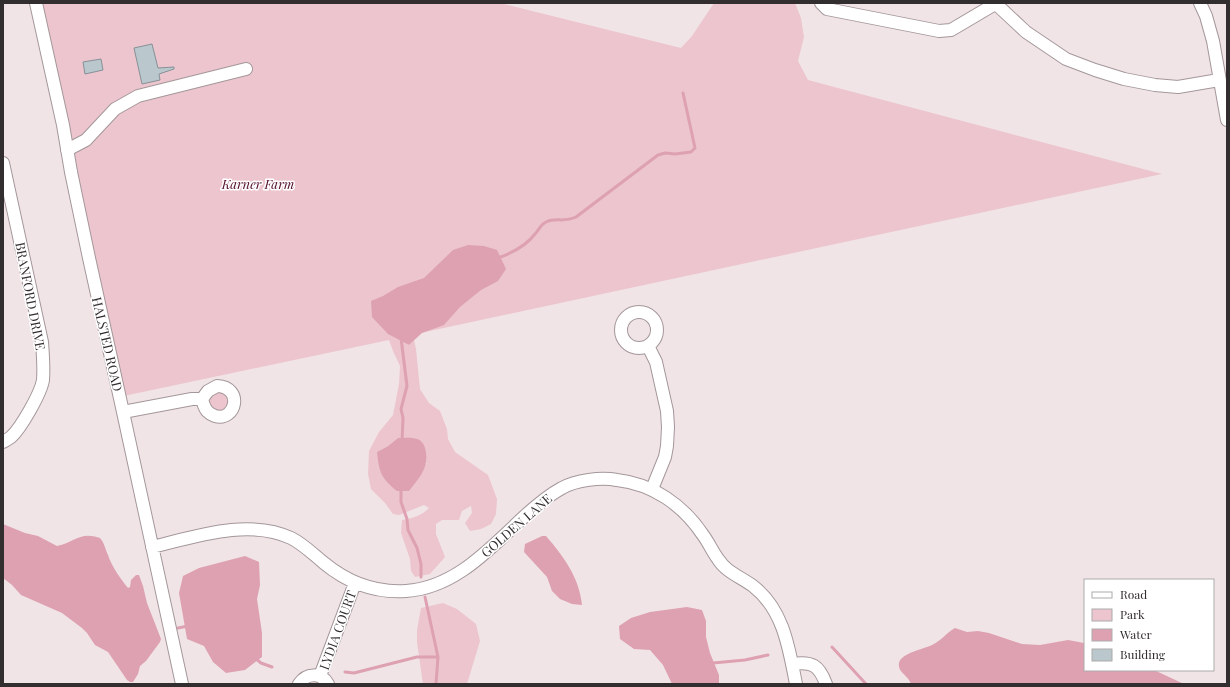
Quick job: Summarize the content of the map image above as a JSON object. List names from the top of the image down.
{
  "streets": {
    "street": [
      "BRANFORD DRIVE",
      "HALSTED ROAD",
      "GOLDEN LANE",
      "LYDIA COURT"
    ]
  },
  "crossings": [
    ["HALSTED ROAD", "GOLDEN LANE"],
    ["GOLDEN LANE", "LYDIA COURT"]
  ],
  "parks": ["Karner Farm"],
  "legend": [
    "Road",
    "Park",
    "Water",
    "Building"
  ]
}
